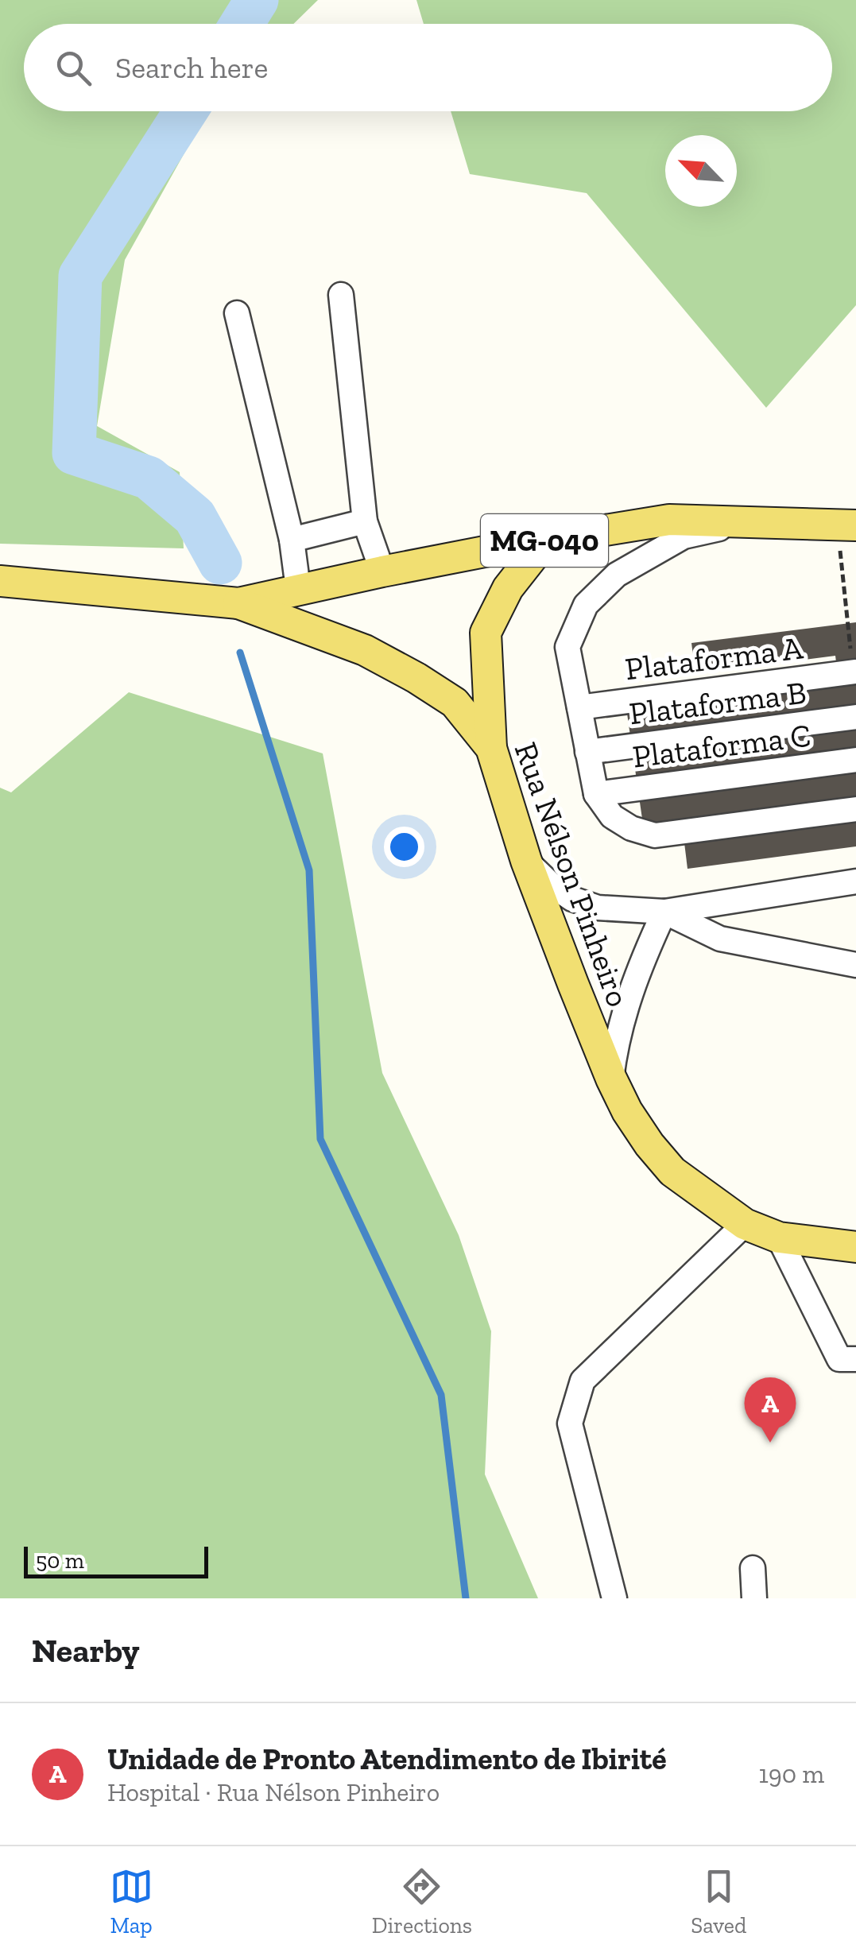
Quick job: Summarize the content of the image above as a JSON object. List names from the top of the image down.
{
  "streets": {
    "main road": ["MG-040", "Rua Nélson Pinheiro"],
    "street": ["Plataforma A", "Plataforma B", "Plataforma C"]
  },
  "crossings": [
    ["MG-040", "Rua Nélson Pinheiro"]
  ],
  "scale_bar": "50 m",
  "north": "top left",
  "page": {
    "search": "Search here",
    "pins": "A",
    "scale": "50 m",
    "heading": "Nearby",
    "list": [
      {
        "mark": "A",
        "name": "Unidade de Pronto Atendimento de Ibirité",
        "note": "Hospital · Rua Nélson Pinheiro",
        "value": "190 m"
      }
    ],
    "nav": ["Map", "Directions", "Saved"]
  }
}
